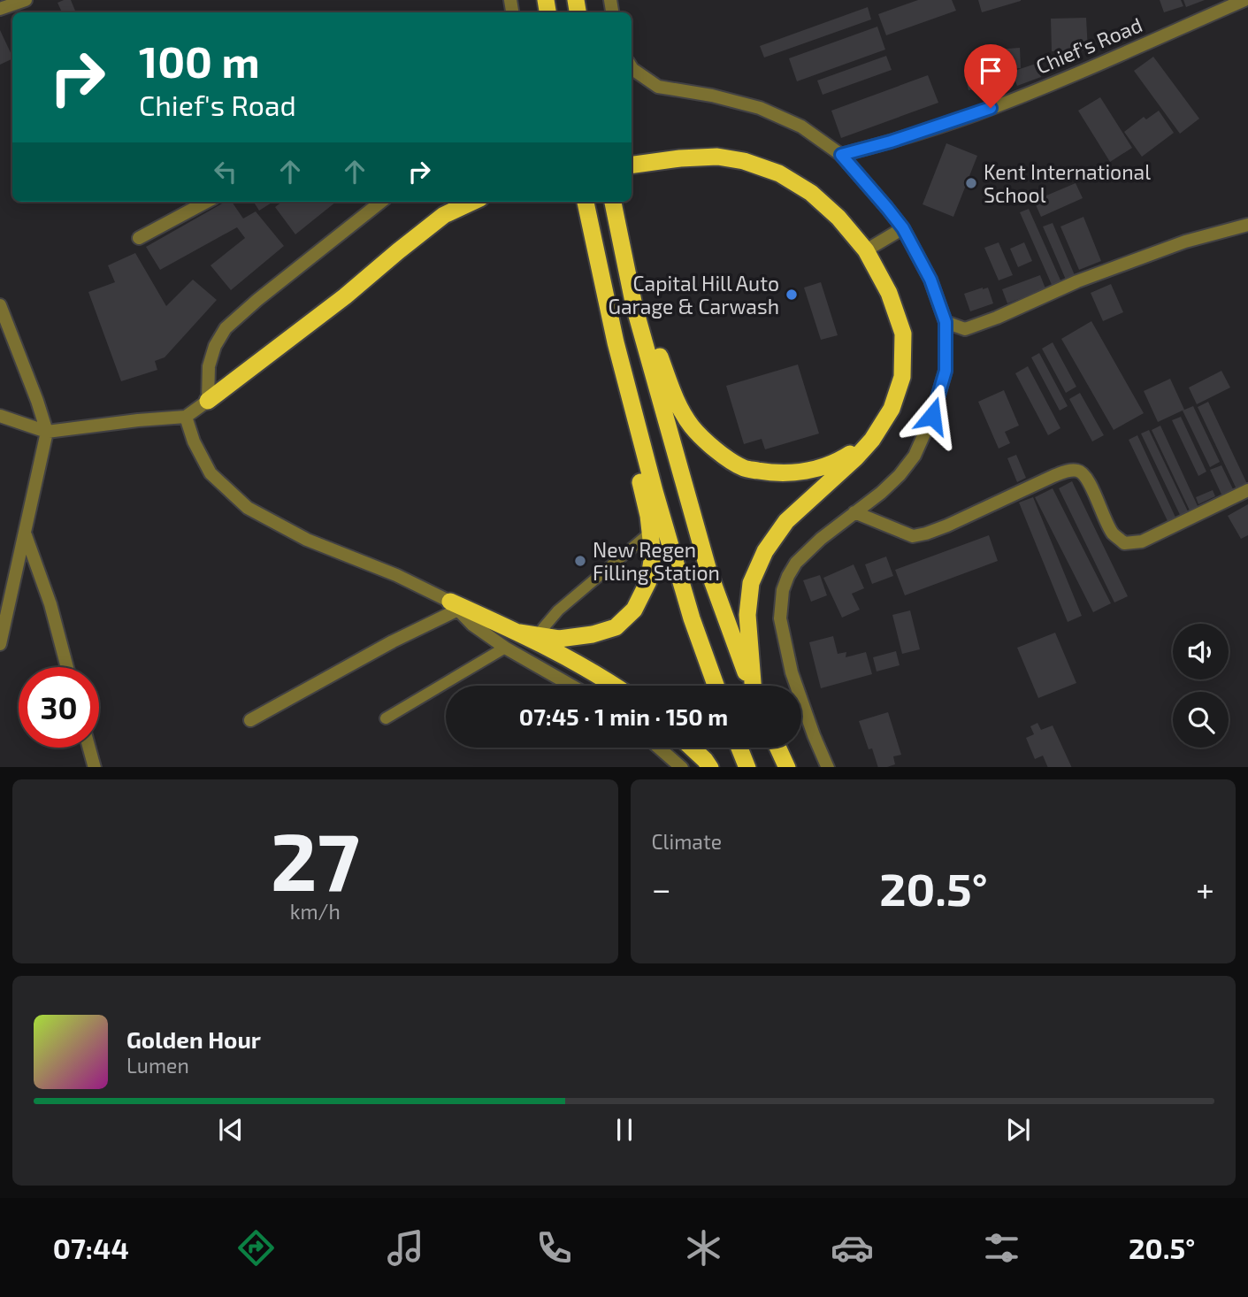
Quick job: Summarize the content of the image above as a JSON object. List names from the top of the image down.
{
  "streets": {
    "street": ["Chief's Road"]
  },
  "places": ["Kent International School", "Capital Hill Auto Garage & Carwash", "New Regen Filling Station"],
  "page": {
    "turn": ["100 m", "Chief's Road"],
    "limit": "30",
    "trip": "07:45 · 1 min · 150 m",
    "tile": [
      ["27", "km/h"],
      "Climate"
    ],
    "heat": ["−", "20.5°", "+"],
    "song": ["Golden Hour", "Lumen"],
    "tabs": ["07:44", "20.5°"]
  }
}
